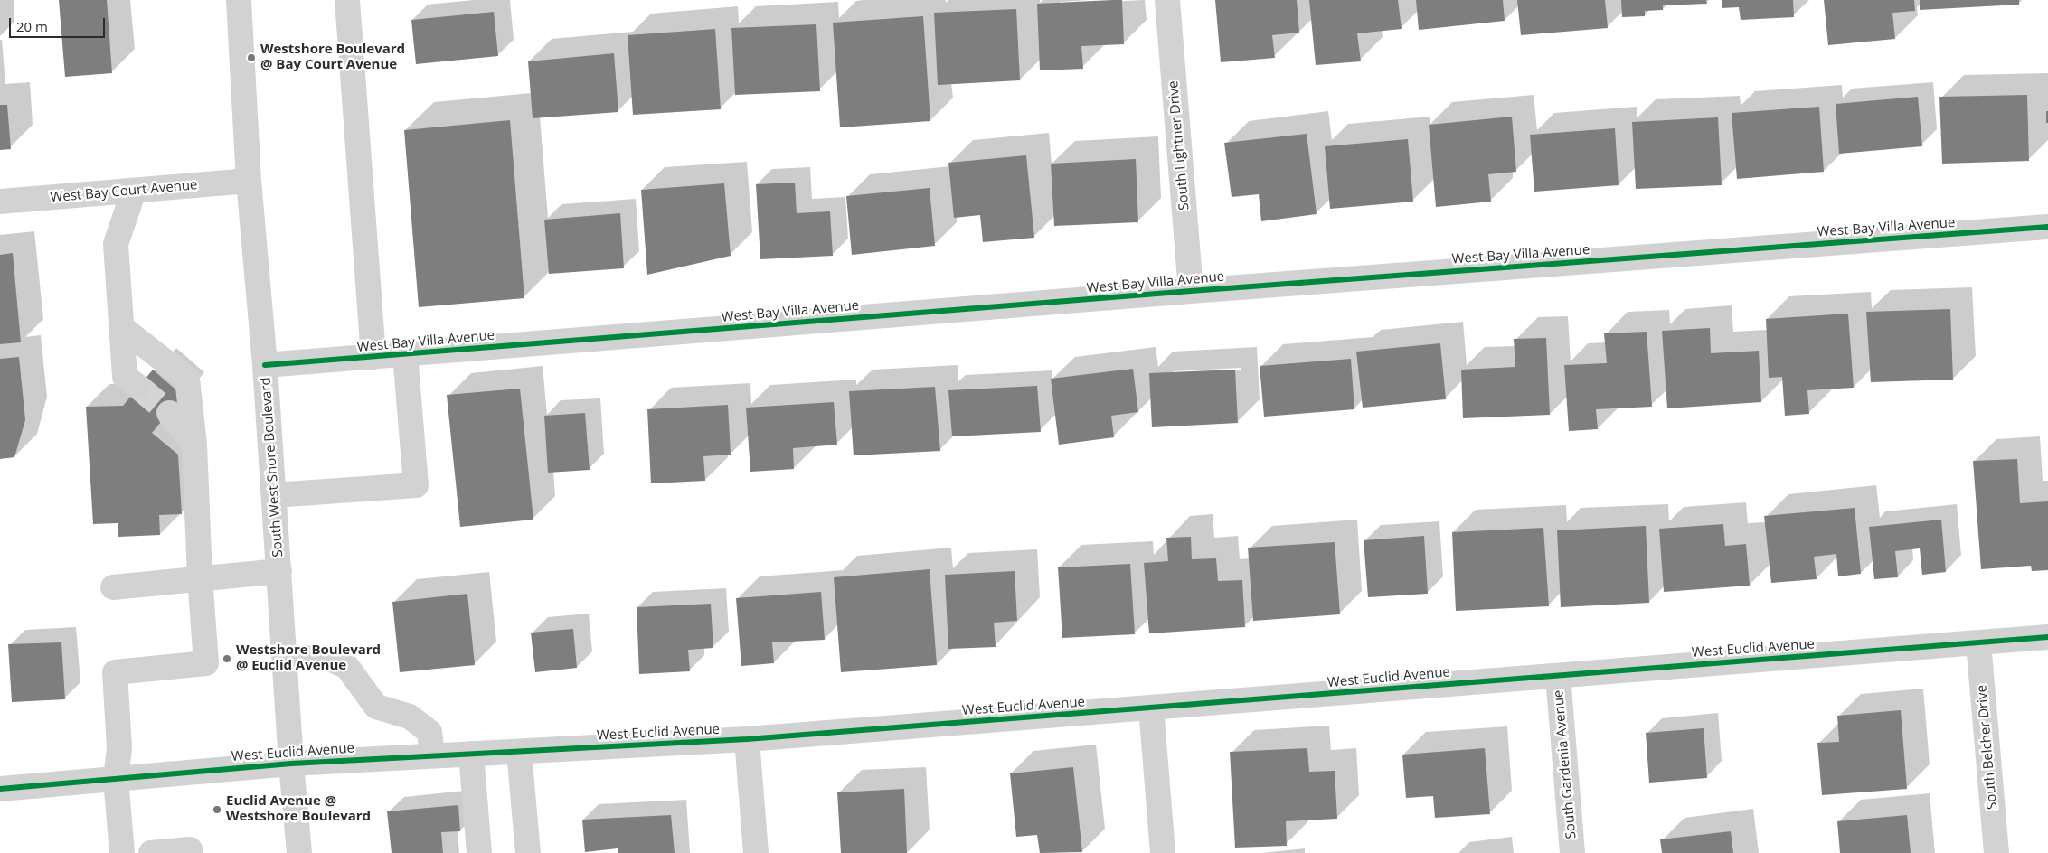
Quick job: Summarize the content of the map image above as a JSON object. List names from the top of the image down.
{
  "streets": {
    "street": [
      "South Lightner Drive",
      "West Bay Court Avenue",
      "West Bay Villa Avenue",
      "South West Shore Boulevard",
      "West Euclid Avenue",
      "South Belcher Drive",
      "South Gardenia Avenue"
    ]
  },
  "crossings": [
    ["South Lightner Drive", "West Bay Villa Avenue"],
    ["West Bay Court Avenue", "South West Shore Boulevard"],
    ["West Bay Villa Avenue", "South West Shore Boulevard"],
    ["South West Shore Boulevard", "West Euclid Avenue"],
    ["West Euclid Avenue", "South Belcher Drive"],
    ["West Euclid Avenue", "South Gardenia Avenue"]
  ],
  "places": ["Westshore Boulevard @ Bay Court Avenue", "Westshore Boulevard @ Euclid Avenue", "Euclid Avenue @ Westshore Boulevard"],
  "scale_bar": "20 m"
}
